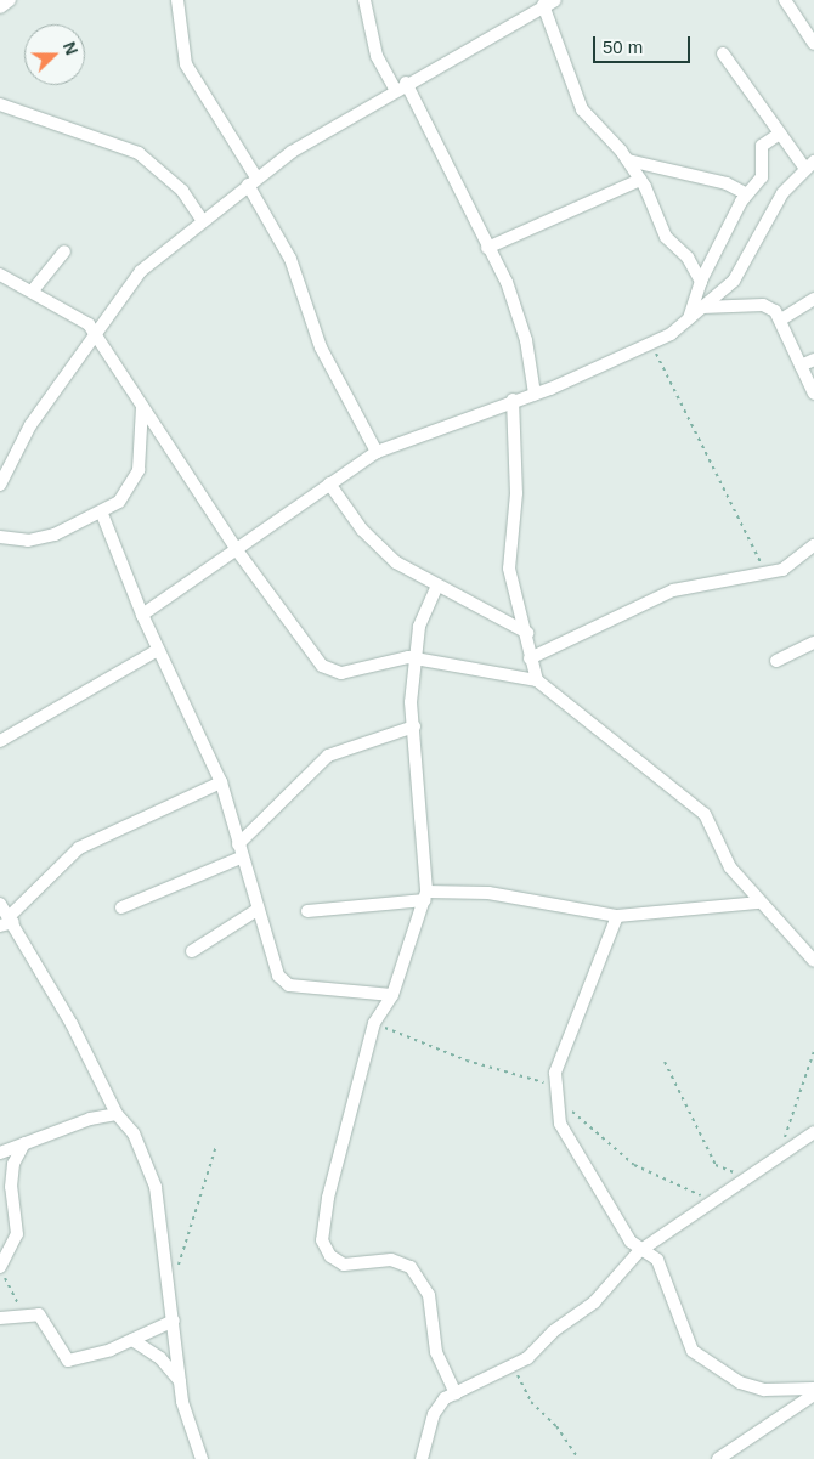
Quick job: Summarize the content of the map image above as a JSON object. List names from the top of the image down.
{
  "scale_bar": "50 m",
  "north": "right"
}
